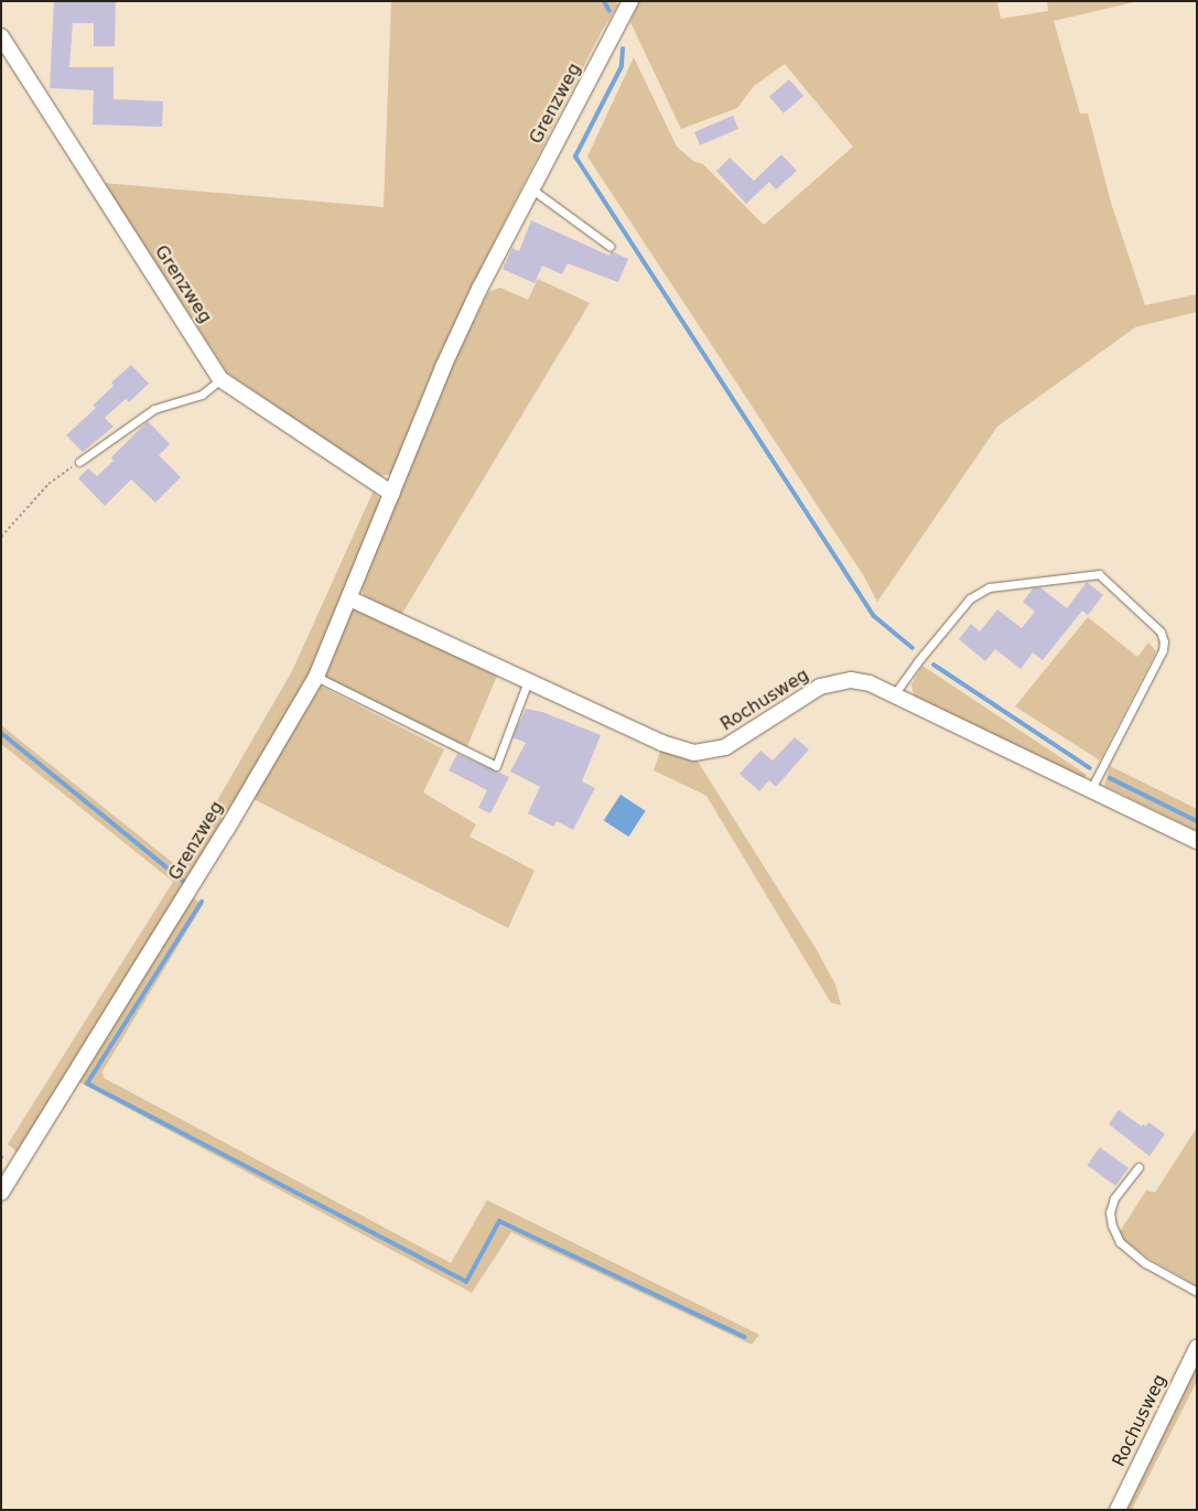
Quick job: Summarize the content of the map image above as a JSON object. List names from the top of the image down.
{
  "streets": {
    "street": ["Grenzweg", "Rochusweg"]
  },
  "crossings": [
    ["Grenzweg", "Rochusweg"]
  ]
}
